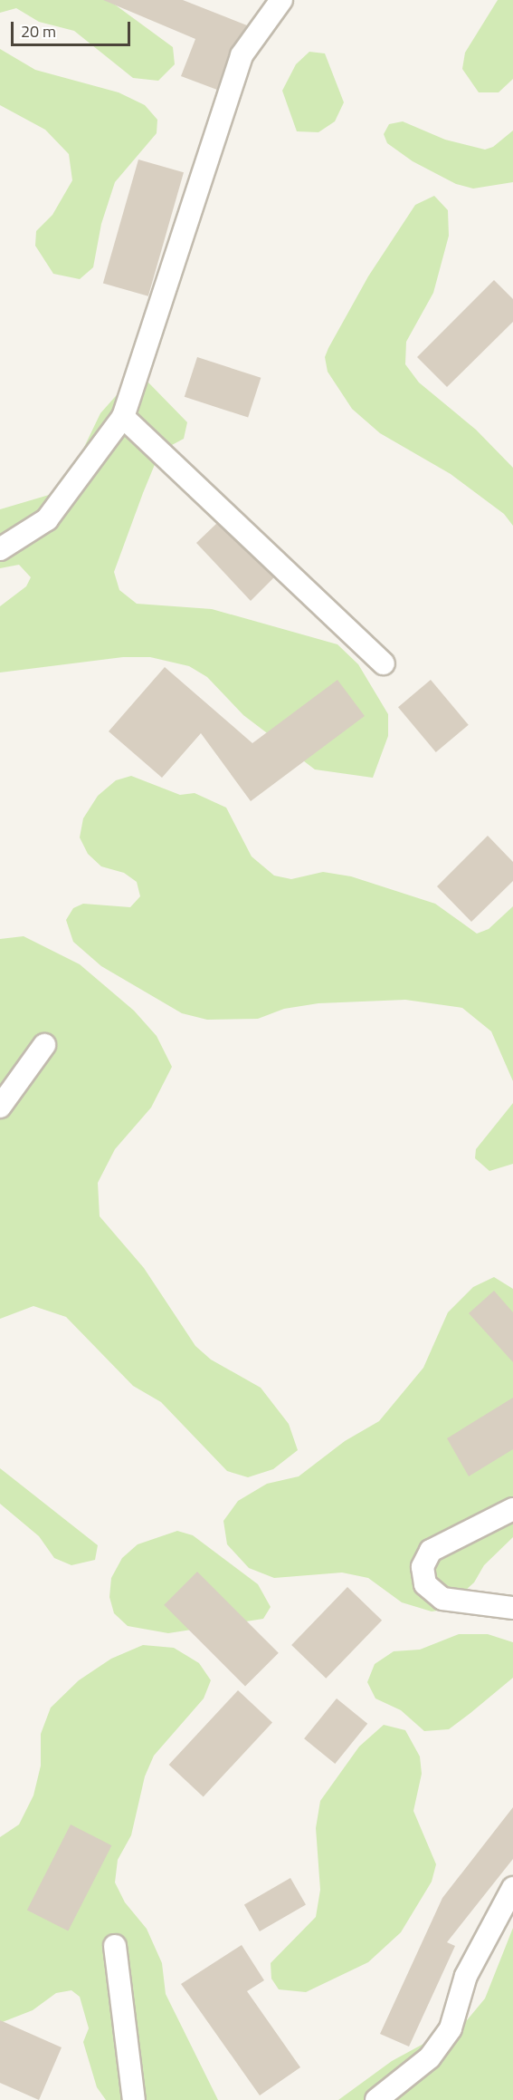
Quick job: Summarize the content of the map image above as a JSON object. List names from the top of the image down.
{
  "scale_bar": "20 m"
}
